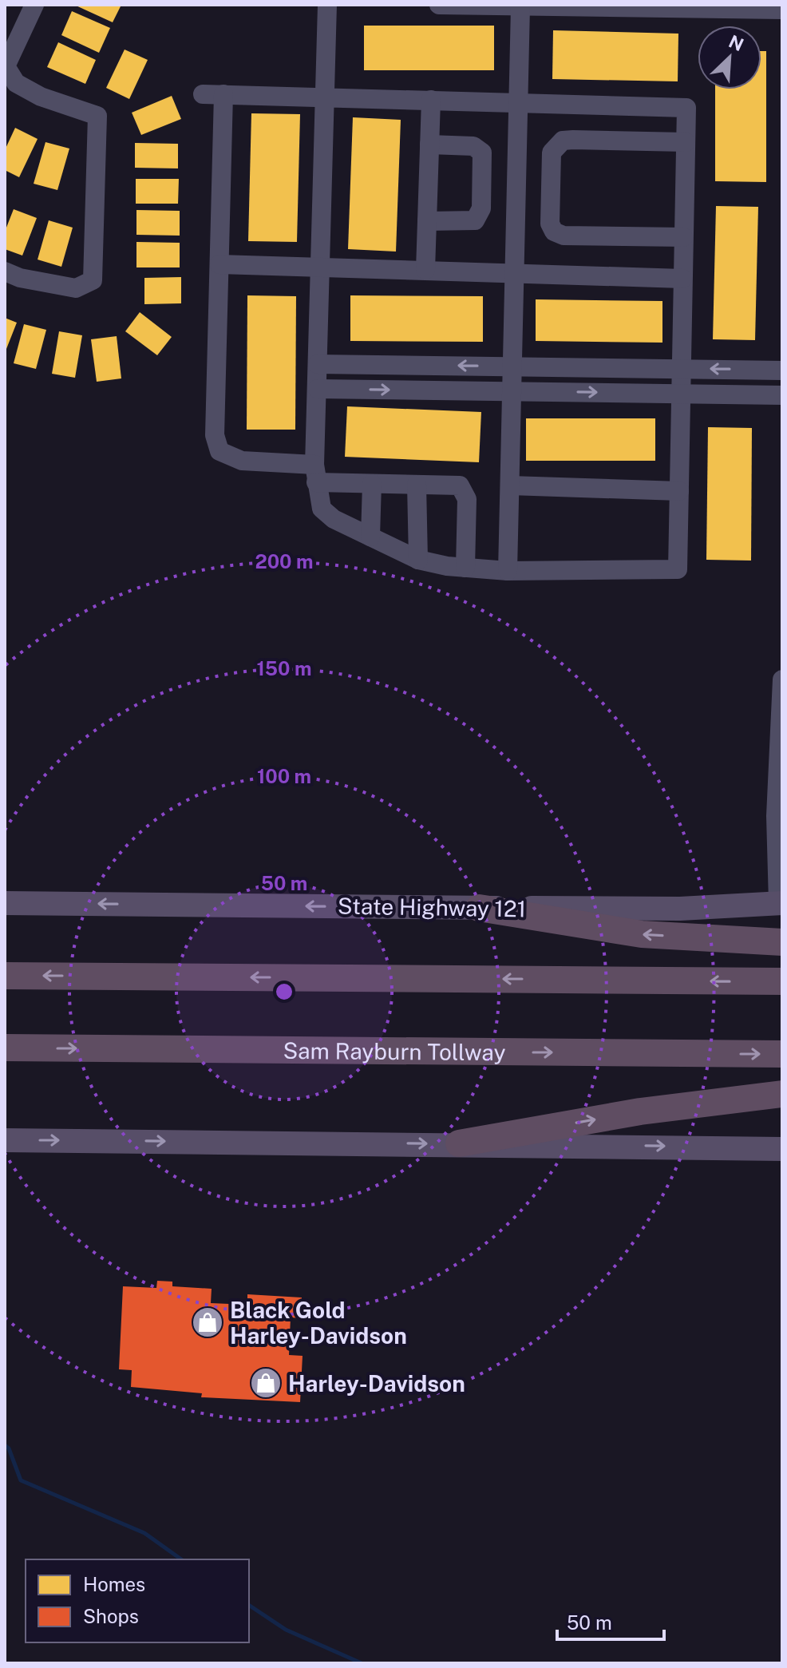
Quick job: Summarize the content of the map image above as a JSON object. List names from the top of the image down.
{
  "streets": {
    "highway": ["Sam Rayburn Tollway"],
    "main road": ["State Highway 121"]
  },
  "one_way": ["State Highway 121"],
  "places": {
    "shop": ["Black Gold Harley-Davidson", "Harley-Davidson"]
  },
  "legend": ["Homes", "Shops"],
  "scale_bar": "50 m",
  "north": "top right",
  "rings": [
    "200 m",
    "150 m",
    "100 m",
    "50 m"
  ]
}
